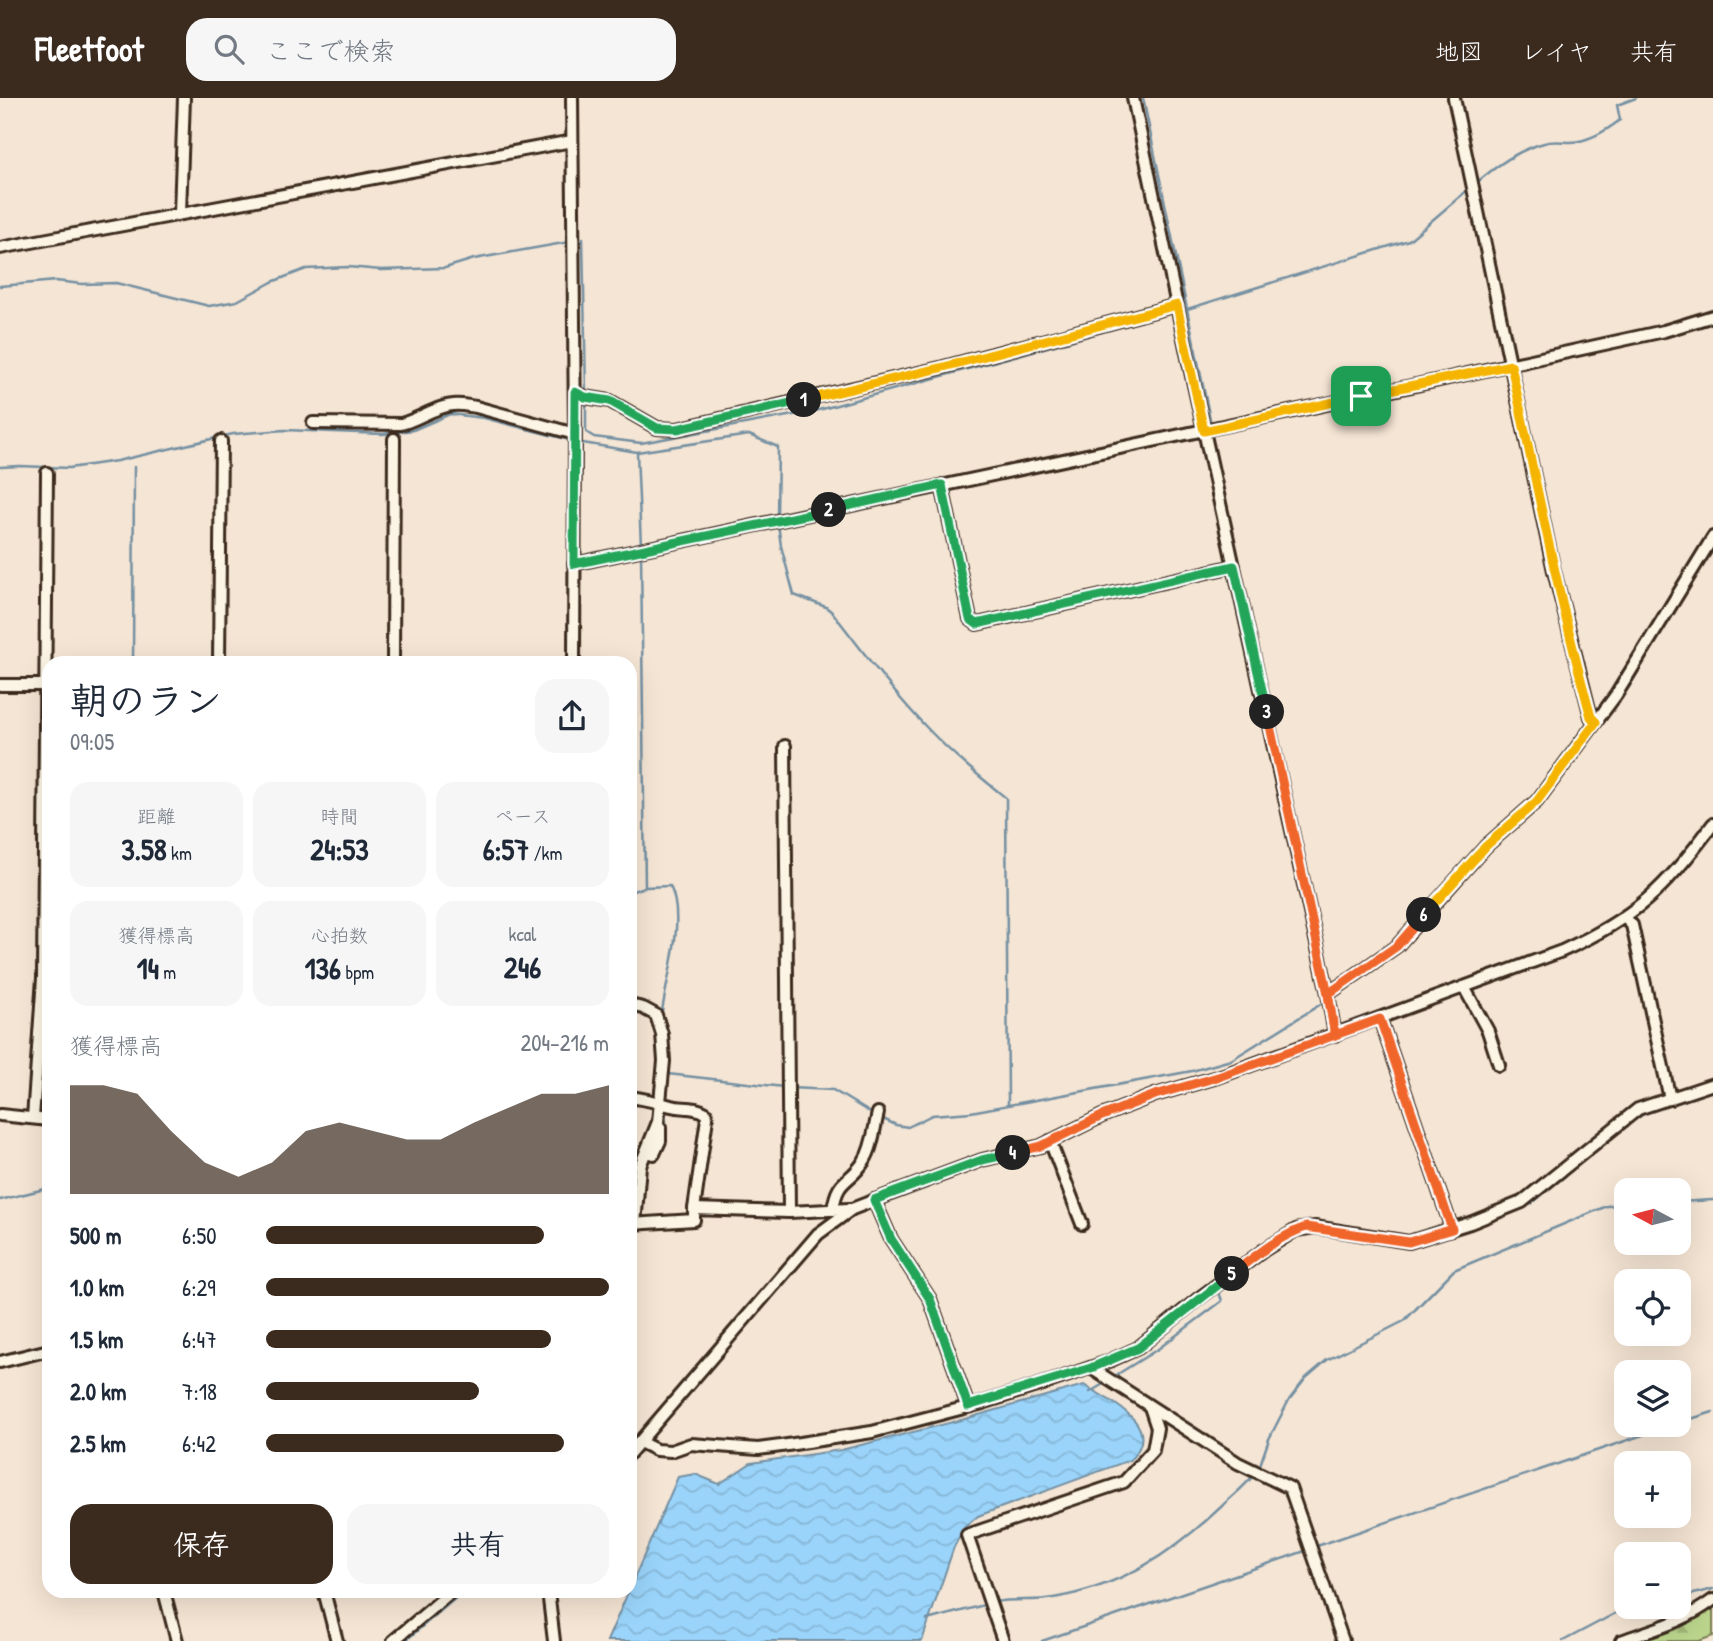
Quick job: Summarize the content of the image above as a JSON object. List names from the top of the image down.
{
  "north": "left",
  "page": {
    "header": "Fleetfoot",
    "search": "ここで検索",
    "nav": ["地図", "レイヤ", "共有"],
    "pins": [
      "1",
      "2",
      "3",
      "6",
      "4",
      "5"
    ],
    "heading": ["朝のラン", "09:05"],
    "stats": [
      ["距離", "3.58 km"],
      ["時間", "24:53"],
      ["ペース", "6:57 /km"],
      ["獲得標高", "14 m"],
      ["心拍数", "136 bpm"],
      ["kcal", "246"]
    ],
    "chart": ["獲得標高", "204–216 m"],
    "map_buttons": ["+", "−"],
    "list": [
      {
        "name": "500 m",
        "note": "6:50"
      },
      {
        "name": "1.0 km",
        "note": "6:29"
      },
      {
        "name": "1.5 km",
        "note": "6:47"
      },
      {
        "name": "2.0 km",
        "note": "7:18"
      },
      {
        "name": "2.5 km",
        "note": "6:42"
      }
    ],
    "buttons": ["保存", "共有"]
  }
}
